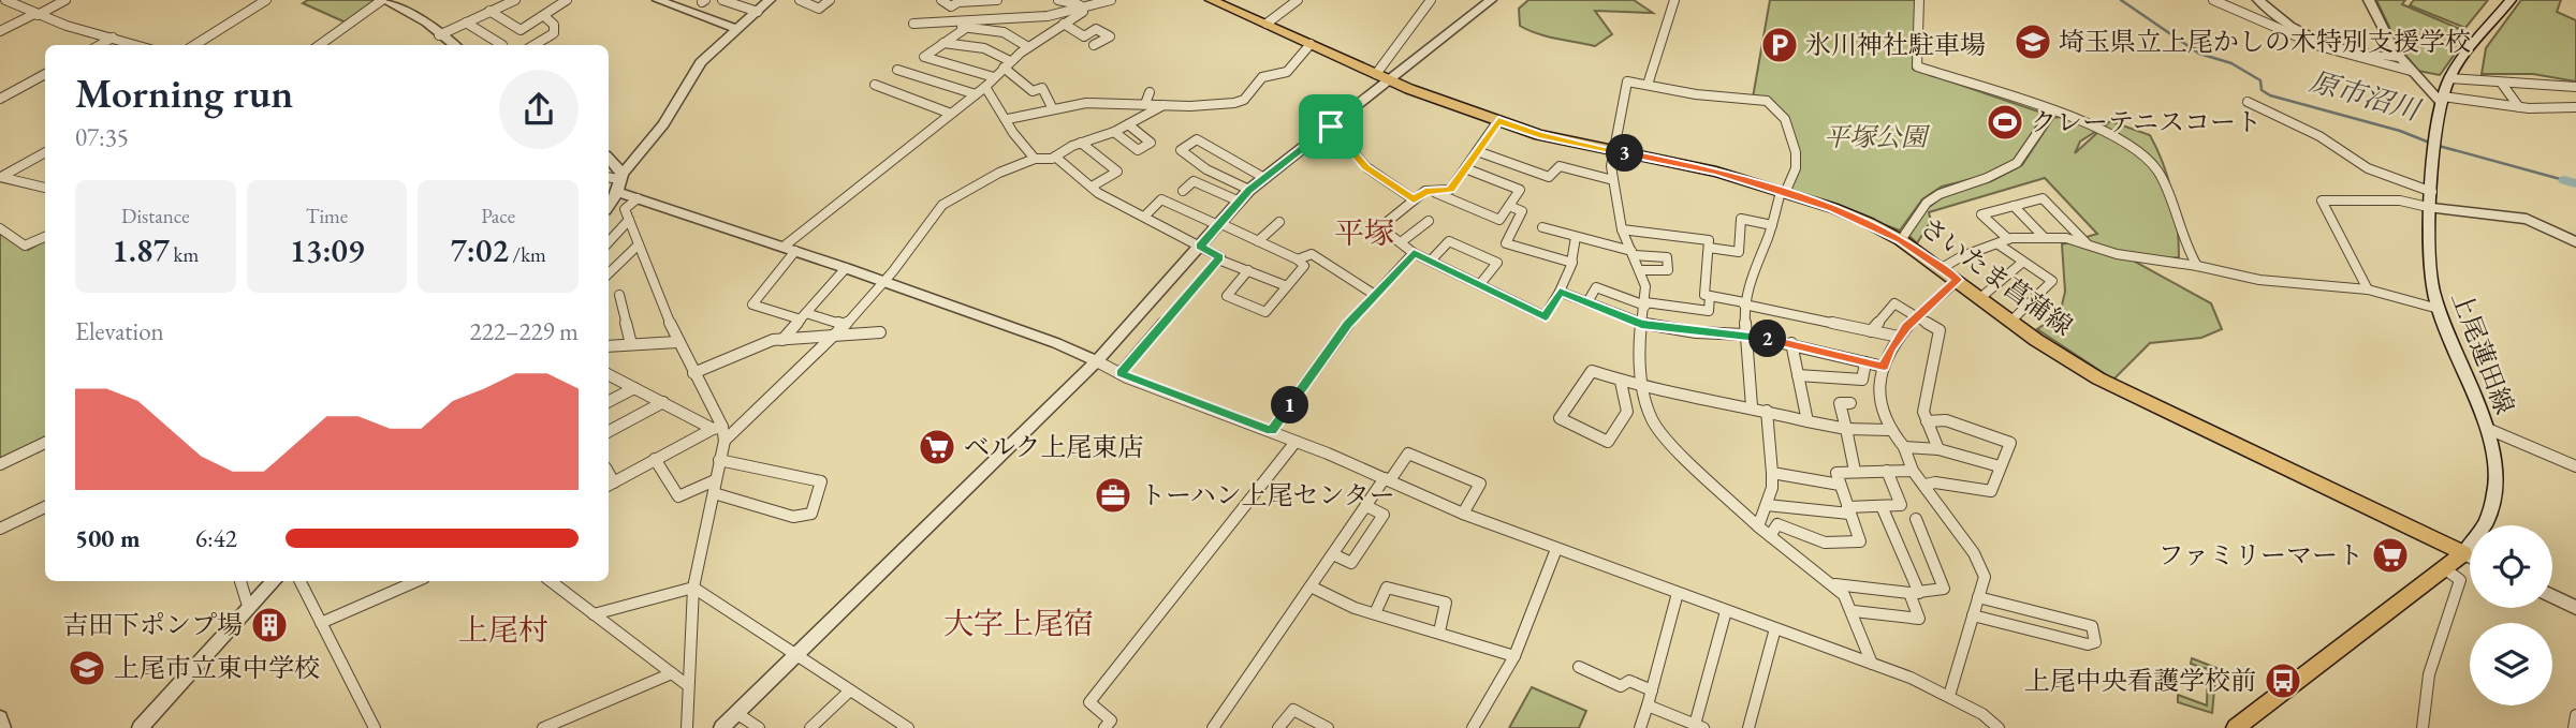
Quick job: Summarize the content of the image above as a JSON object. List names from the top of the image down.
{
  "streets": {
    "main road": ["さいたま菖蒲線"],
    "street": ["上尾蓮田線"]
  },
  "crossings": [
    ["さいたま菖蒲線", "上尾蓮田線"]
  ],
  "districts": ["平塚", "大字上尾宿", "上尾村"],
  "water": ["原市沼川"],
  "parks": ["平塚公園"],
  "places": {
    "school or university": ["埼玉県立上尾かしの木特別支援学校", "上尾市立東中学校"],
    "parking": ["氷川神社駐車場"],
    "sports": ["クレーテニスコート"],
    "supermarket": ["ベルク上尾東店", "ファミリーマート"],
    "office": ["トーハン上尾センター"],
    "building": ["吉田下ポンプ場"],
    "bus stop": ["上尾中央看護学校前"]
  },
  "page": {
    "heading": ["Morning run", "07:35"],
    "pins": ["3", "2", "1"],
    "stats": [
      ["Distance", "1.87 km"],
      ["Time", "13:09"],
      ["Pace", "7:02 /km"]
    ],
    "chart": ["Elevation", "222–229 m"],
    "list": [
      {
        "name": "500 m",
        "note": "6:42"
      }
    ]
  }
}
